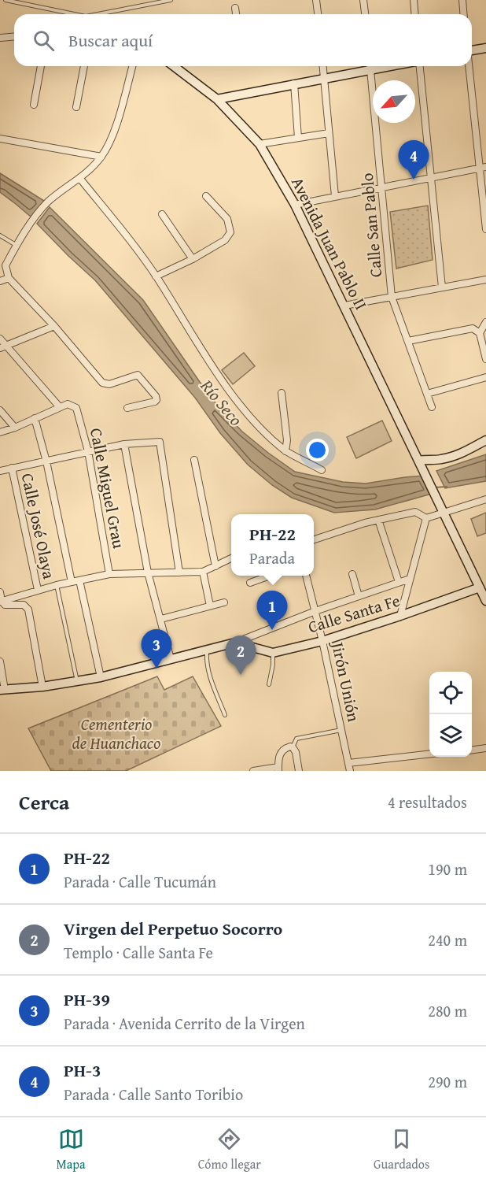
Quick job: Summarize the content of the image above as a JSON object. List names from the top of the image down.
{
  "streets": {
    "street": [
      "Calle San Pablo",
      "Avenida Juan Pablo II",
      "Calle Miguel Grau",
      "Calle José Olaya",
      "Calle Santa Fe",
      "Jirón Unión"
    ]
  },
  "crossings": [
    ["Avenida Juan Pablo II", "Calle Santa Fe"],
    ["Calle Santa Fe", "Jirón Unión"]
  ],
  "water": ["Río Seco"],
  "parks": ["Cementerio de Huanchaco"],
  "north": "bottom left",
  "page": {
    "search": "Buscar aquí",
    "pins": [
      "4",
      "1",
      "3",
      "2"
    ],
    "popup": ["PH-22", "Parada"],
    "heading": ["Cerca", "4 resultados"],
    "list": [
      {
        "mark": "1",
        "name": "PH-22",
        "note": "Parada · Calle Tucumán",
        "value": "190 m"
      },
      {
        "mark": "2",
        "name": "Virgen del Perpetuo Socorro",
        "note": "Templo · Calle Santa Fe",
        "value": "240 m"
      },
      {
        "mark": "3",
        "name": "PH-39",
        "note": "Parada · Avenida Cerrito de la Virgen",
        "value": "280 m"
      },
      {
        "mark": "4",
        "name": "PH-3",
        "note": "Parada · Calle Santo Toribio",
        "value": "290 m"
      }
    ],
    "nav": ["Mapa", "Cómo llegar", "Guardados"]
  }
}
